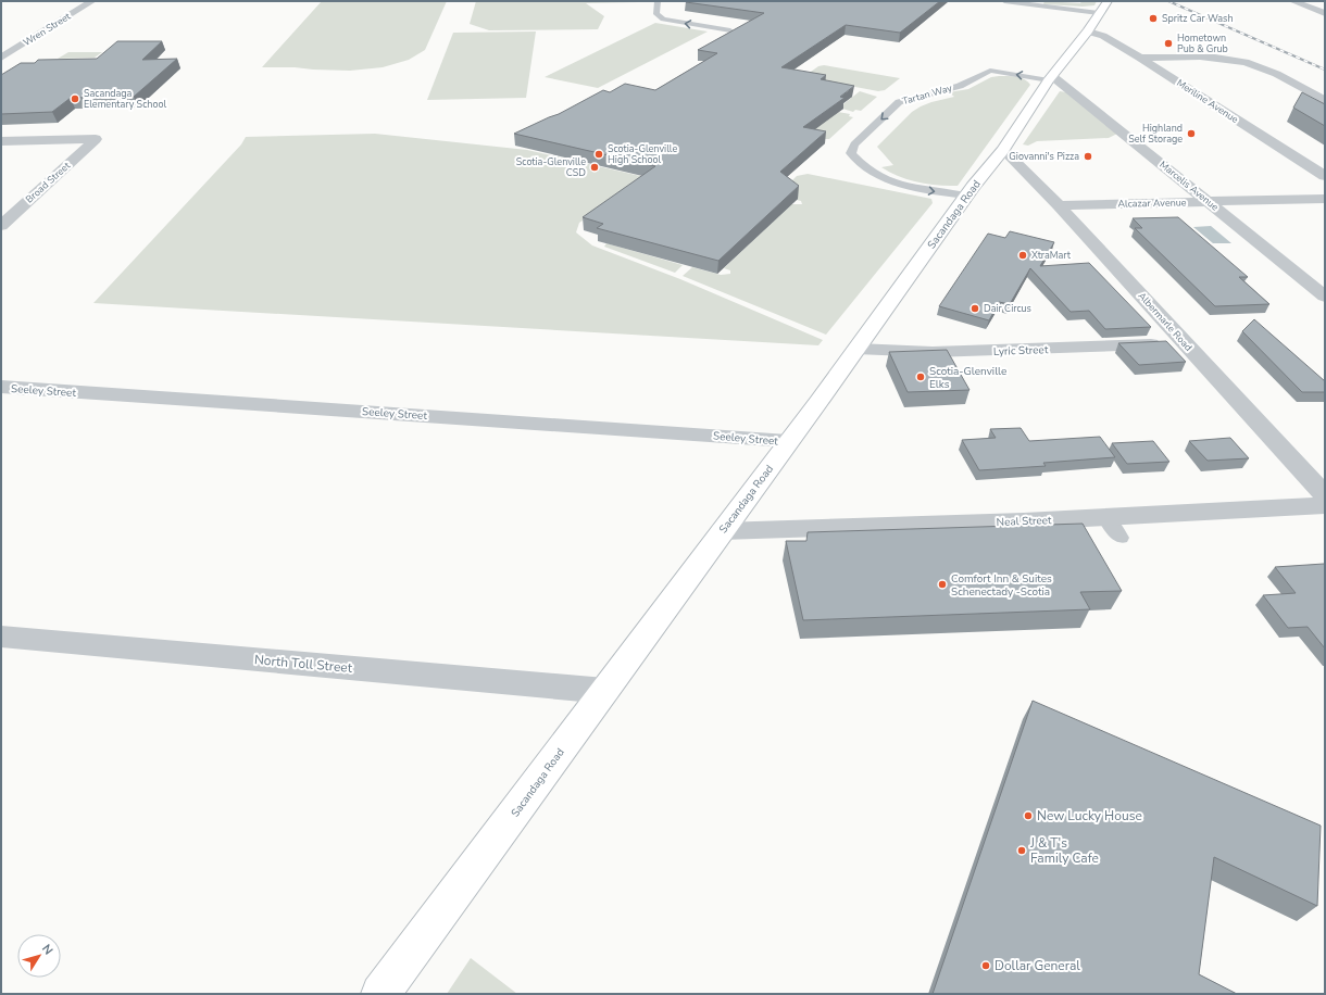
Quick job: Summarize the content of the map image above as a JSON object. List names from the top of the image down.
{
  "streets": {
    "main road": ["Sacandaga Road"],
    "street": [
      "Wren Street",
      "Meriline Avenue",
      "Broad Street",
      "Marcelis Avenue",
      "Alcazar Avenue",
      "Albermarle Road",
      "Lyric Street",
      "Seeley Street",
      "Neal Street",
      "North Toll Street"
    ],
    "lane": ["Tartan Way"]
  },
  "crossings": [
    ["Tartan Way", "Marcelis Avenue"],
    ["Tartan Way", "Sacandaga Road"],
    ["Meriline Avenue", "Sacandaga Road"],
    ["Marcelis Avenue", "Alcazar Avenue"],
    ["Marcelis Avenue", "Sacandaga Road"],
    ["Alcazar Avenue", "Albermarle Road"],
    ["Sacandaga Road", "Albermarle Road"],
    ["Sacandaga Road", "Lyric Street"],
    ["Sacandaga Road", "Seeley Street"],
    ["Sacandaga Road", "Neal Street"],
    ["Sacandaga Road", "North Toll Street"],
    ["Albermarle Road", "Lyric Street"]
  ],
  "places": [
    "Spritz Car Wash",
    "Hometown Pub & Grub",
    "Sacandaga Elementary School",
    "Highland Self Storage",
    "Scotia-Glenville High School",
    "Giovanni's Pizza",
    "Scotia-Glenville CSD",
    "XtraMart",
    "Dair Circus",
    "Scotia-Glenville Elks",
    "Comfort Inn & Suites Schenectady -Scotia",
    "New Lucky House",
    "J & T's Family Cafe",
    "Dollar General"
  ],
  "north": "top right"
}
